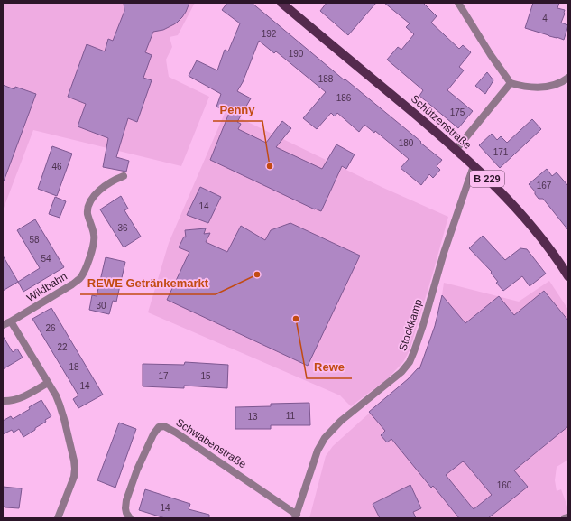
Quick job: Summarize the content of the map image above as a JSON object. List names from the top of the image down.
{
  "streets": {
    "main road": ["Schützenstraße", "B 229"],
    "street": ["Wildbahn", "Stockkamp", "Schwabenstraße"]
  },
  "crossings": [
    ["Schützenstraße", "Stockkamp"],
    ["Stockkamp", "Schwabenstraße"]
  ],
  "places": ["Penny", "REWE Getränkemarkt", "Rewe"],
  "house_numbers": [
    "4",
    "192",
    "190",
    "188",
    "186",
    "175",
    "180",
    "171",
    "46",
    "167",
    "14",
    "36",
    "58",
    "54",
    "30",
    "26",
    "22",
    "18",
    "17",
    "15",
    "14",
    "11",
    "13",
    "160",
    "14"
  ]
}
